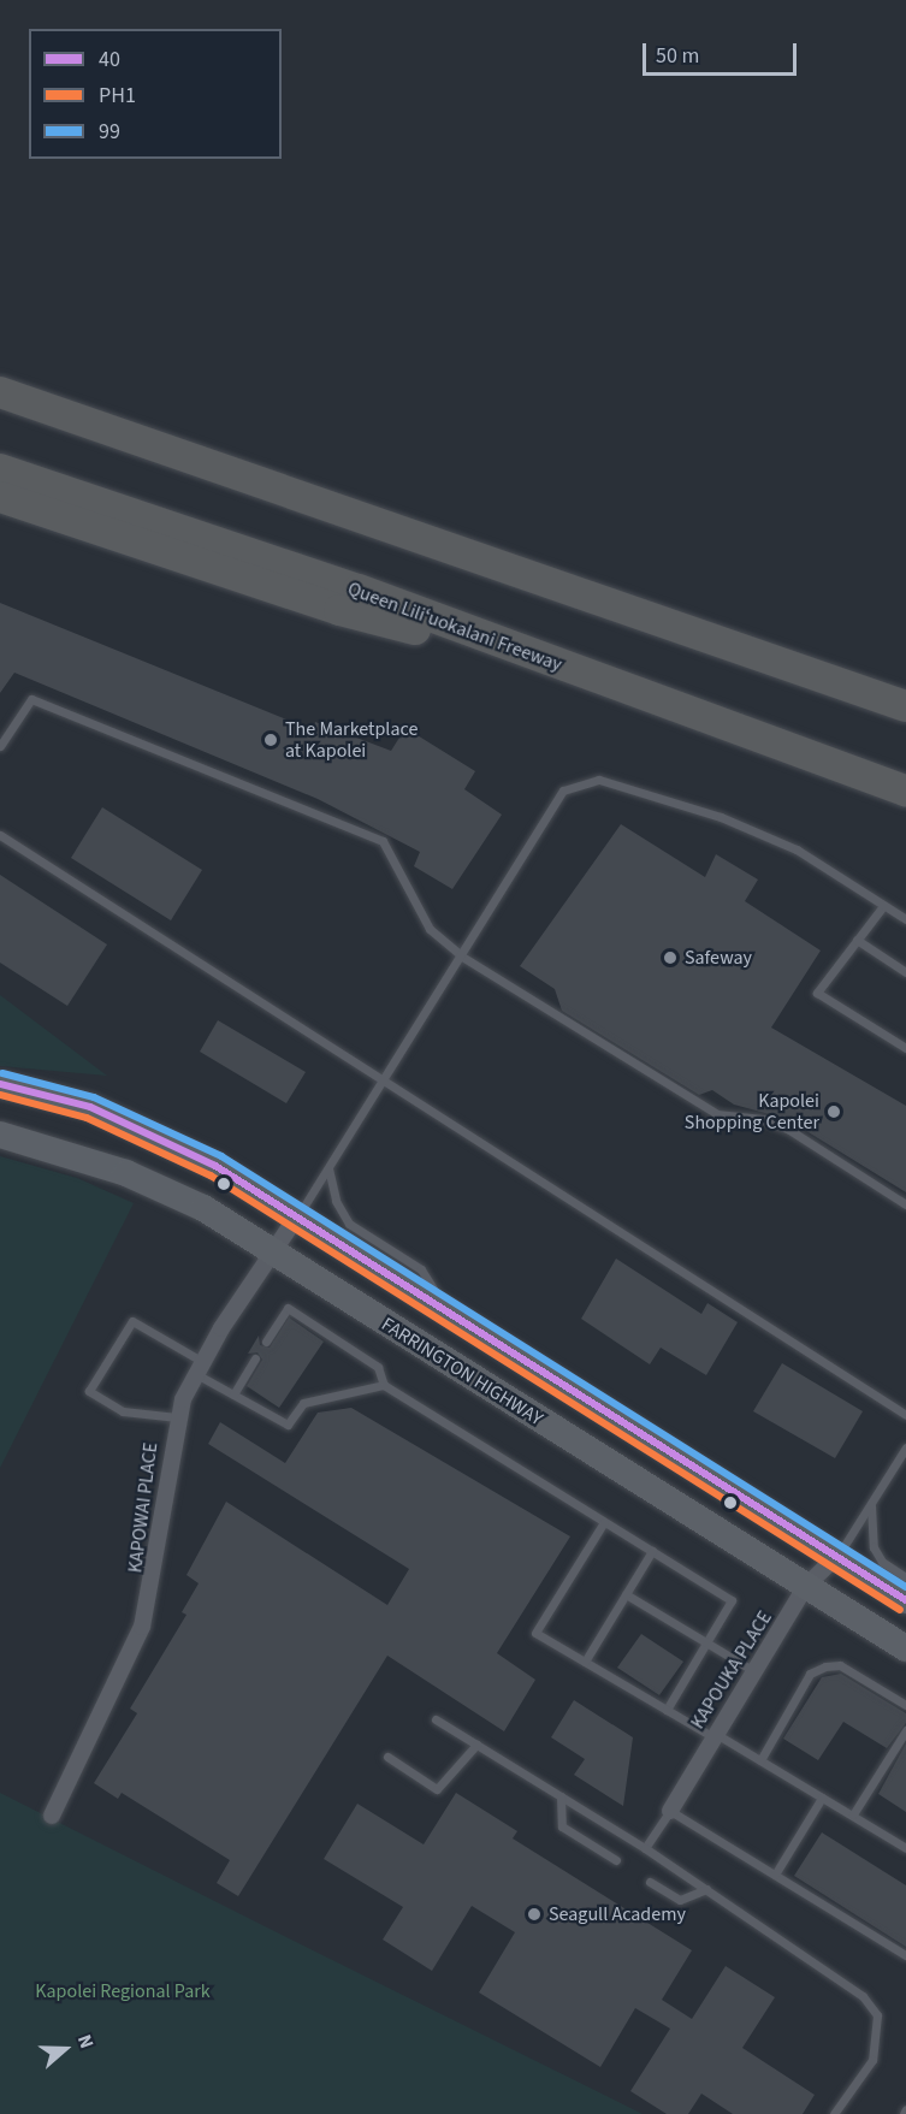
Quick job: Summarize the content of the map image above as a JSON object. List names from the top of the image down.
{
  "streets": {
    "highway": ["Queen Liliʻuokalani Freeway"],
    "main road": ["FARRINGTON HIGHWAY"],
    "street": ["KAPOWAI PLACE", "KAPOUKA PLACE"]
  },
  "crossings": [
    ["FARRINGTON HIGHWAY", "KAPOWAI PLACE"],
    ["FARRINGTON HIGHWAY", "KAPOUKA PLACE"]
  ],
  "parks": ["Kapolei Regional Park"],
  "places": [
    "The Marketplace at Kapolei",
    "Safeway",
    "Kapolei Shopping Center",
    "Seagull Academy"
  ],
  "lines": ["transit line 99", "transit line 40", "transit line PH1"],
  "legend": ["40", "PH1", "99"],
  "scale_bar": "50 m",
  "north": "right"
}
